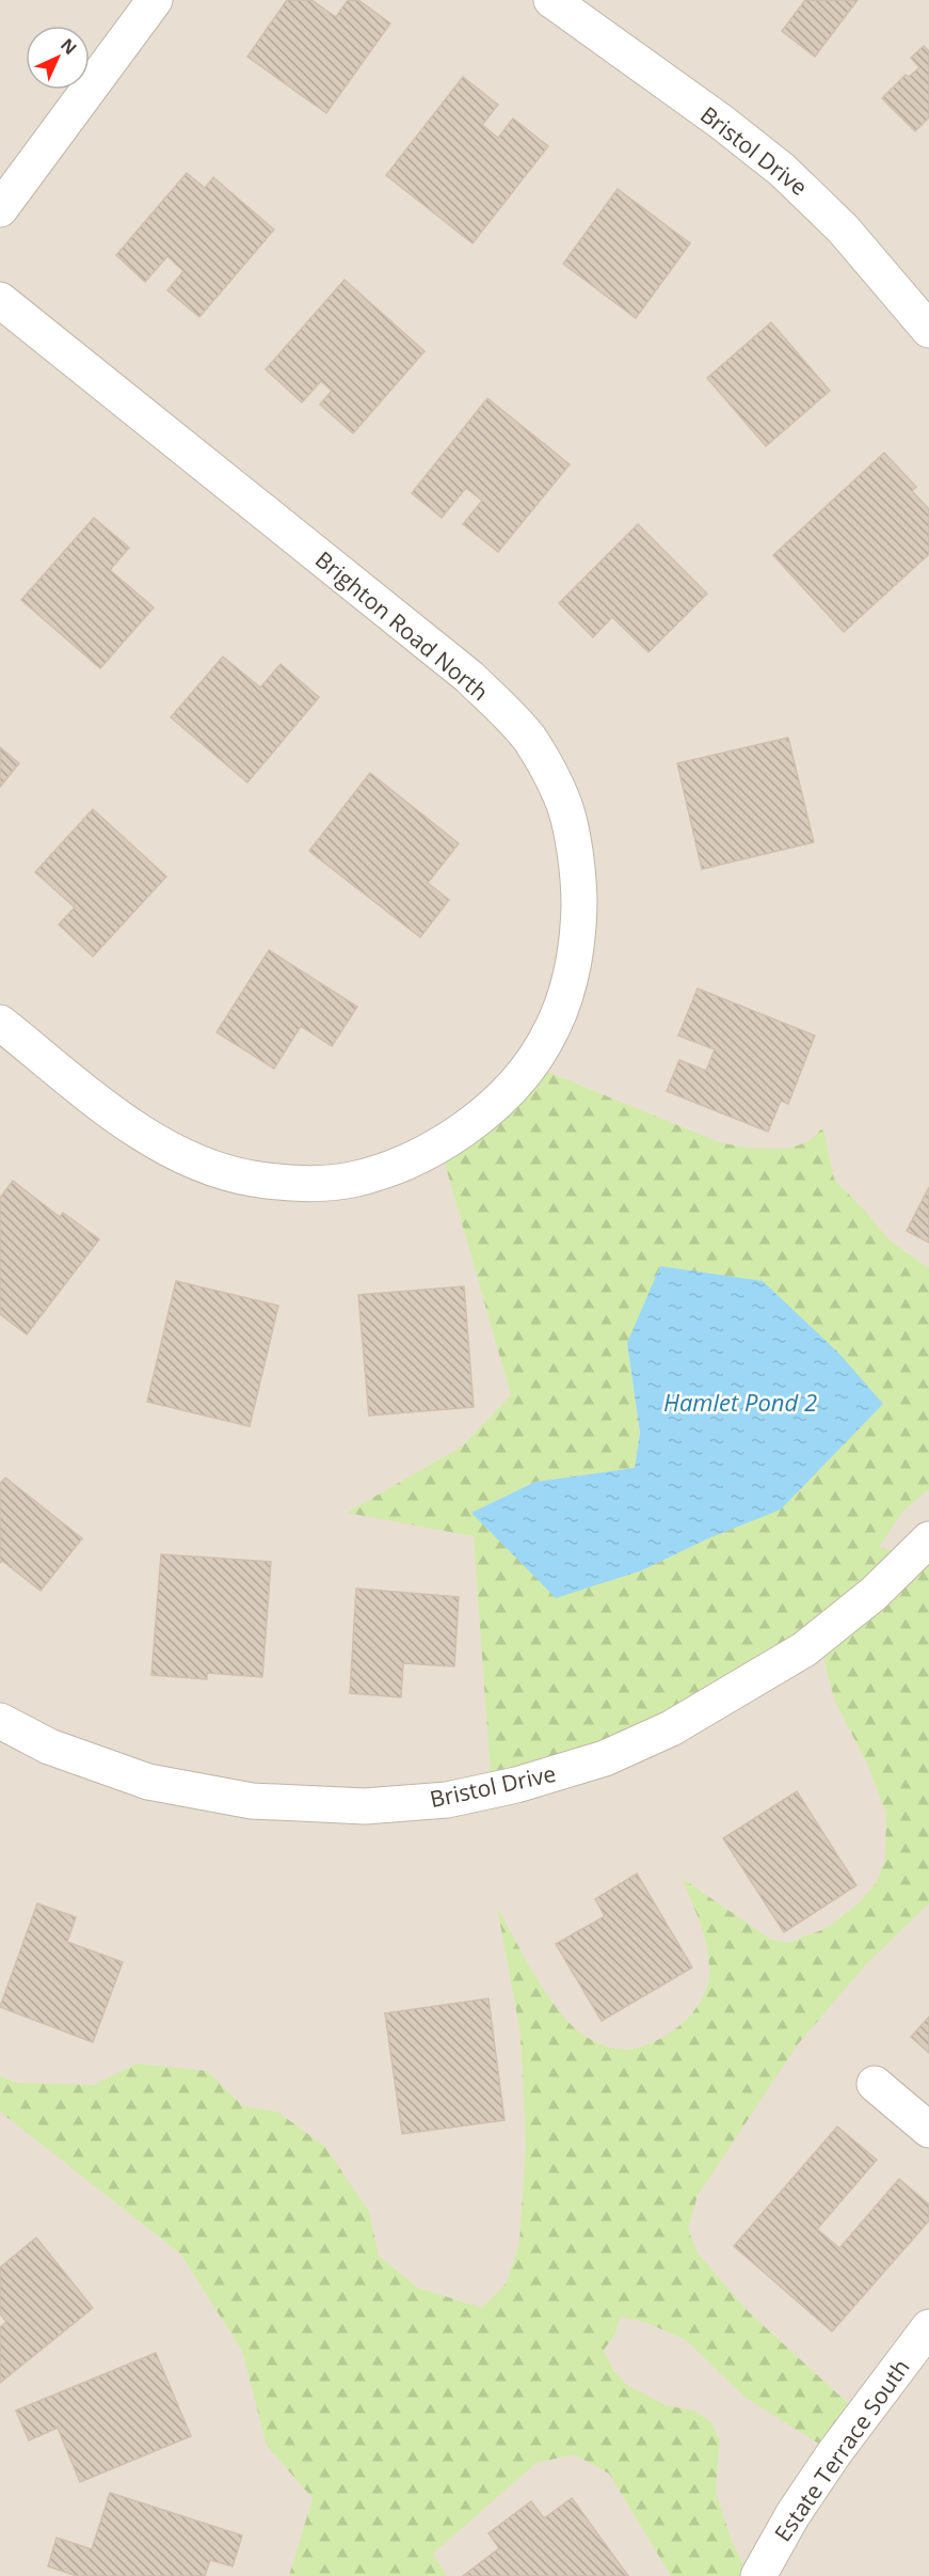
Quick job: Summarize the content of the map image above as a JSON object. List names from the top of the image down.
{
  "streets": {
    "street": ["Bristol Drive", "Brighton Road North", "Estate Terrace South"]
  },
  "water": ["Hamlet Pond 2"],
  "north": "top right"
}
